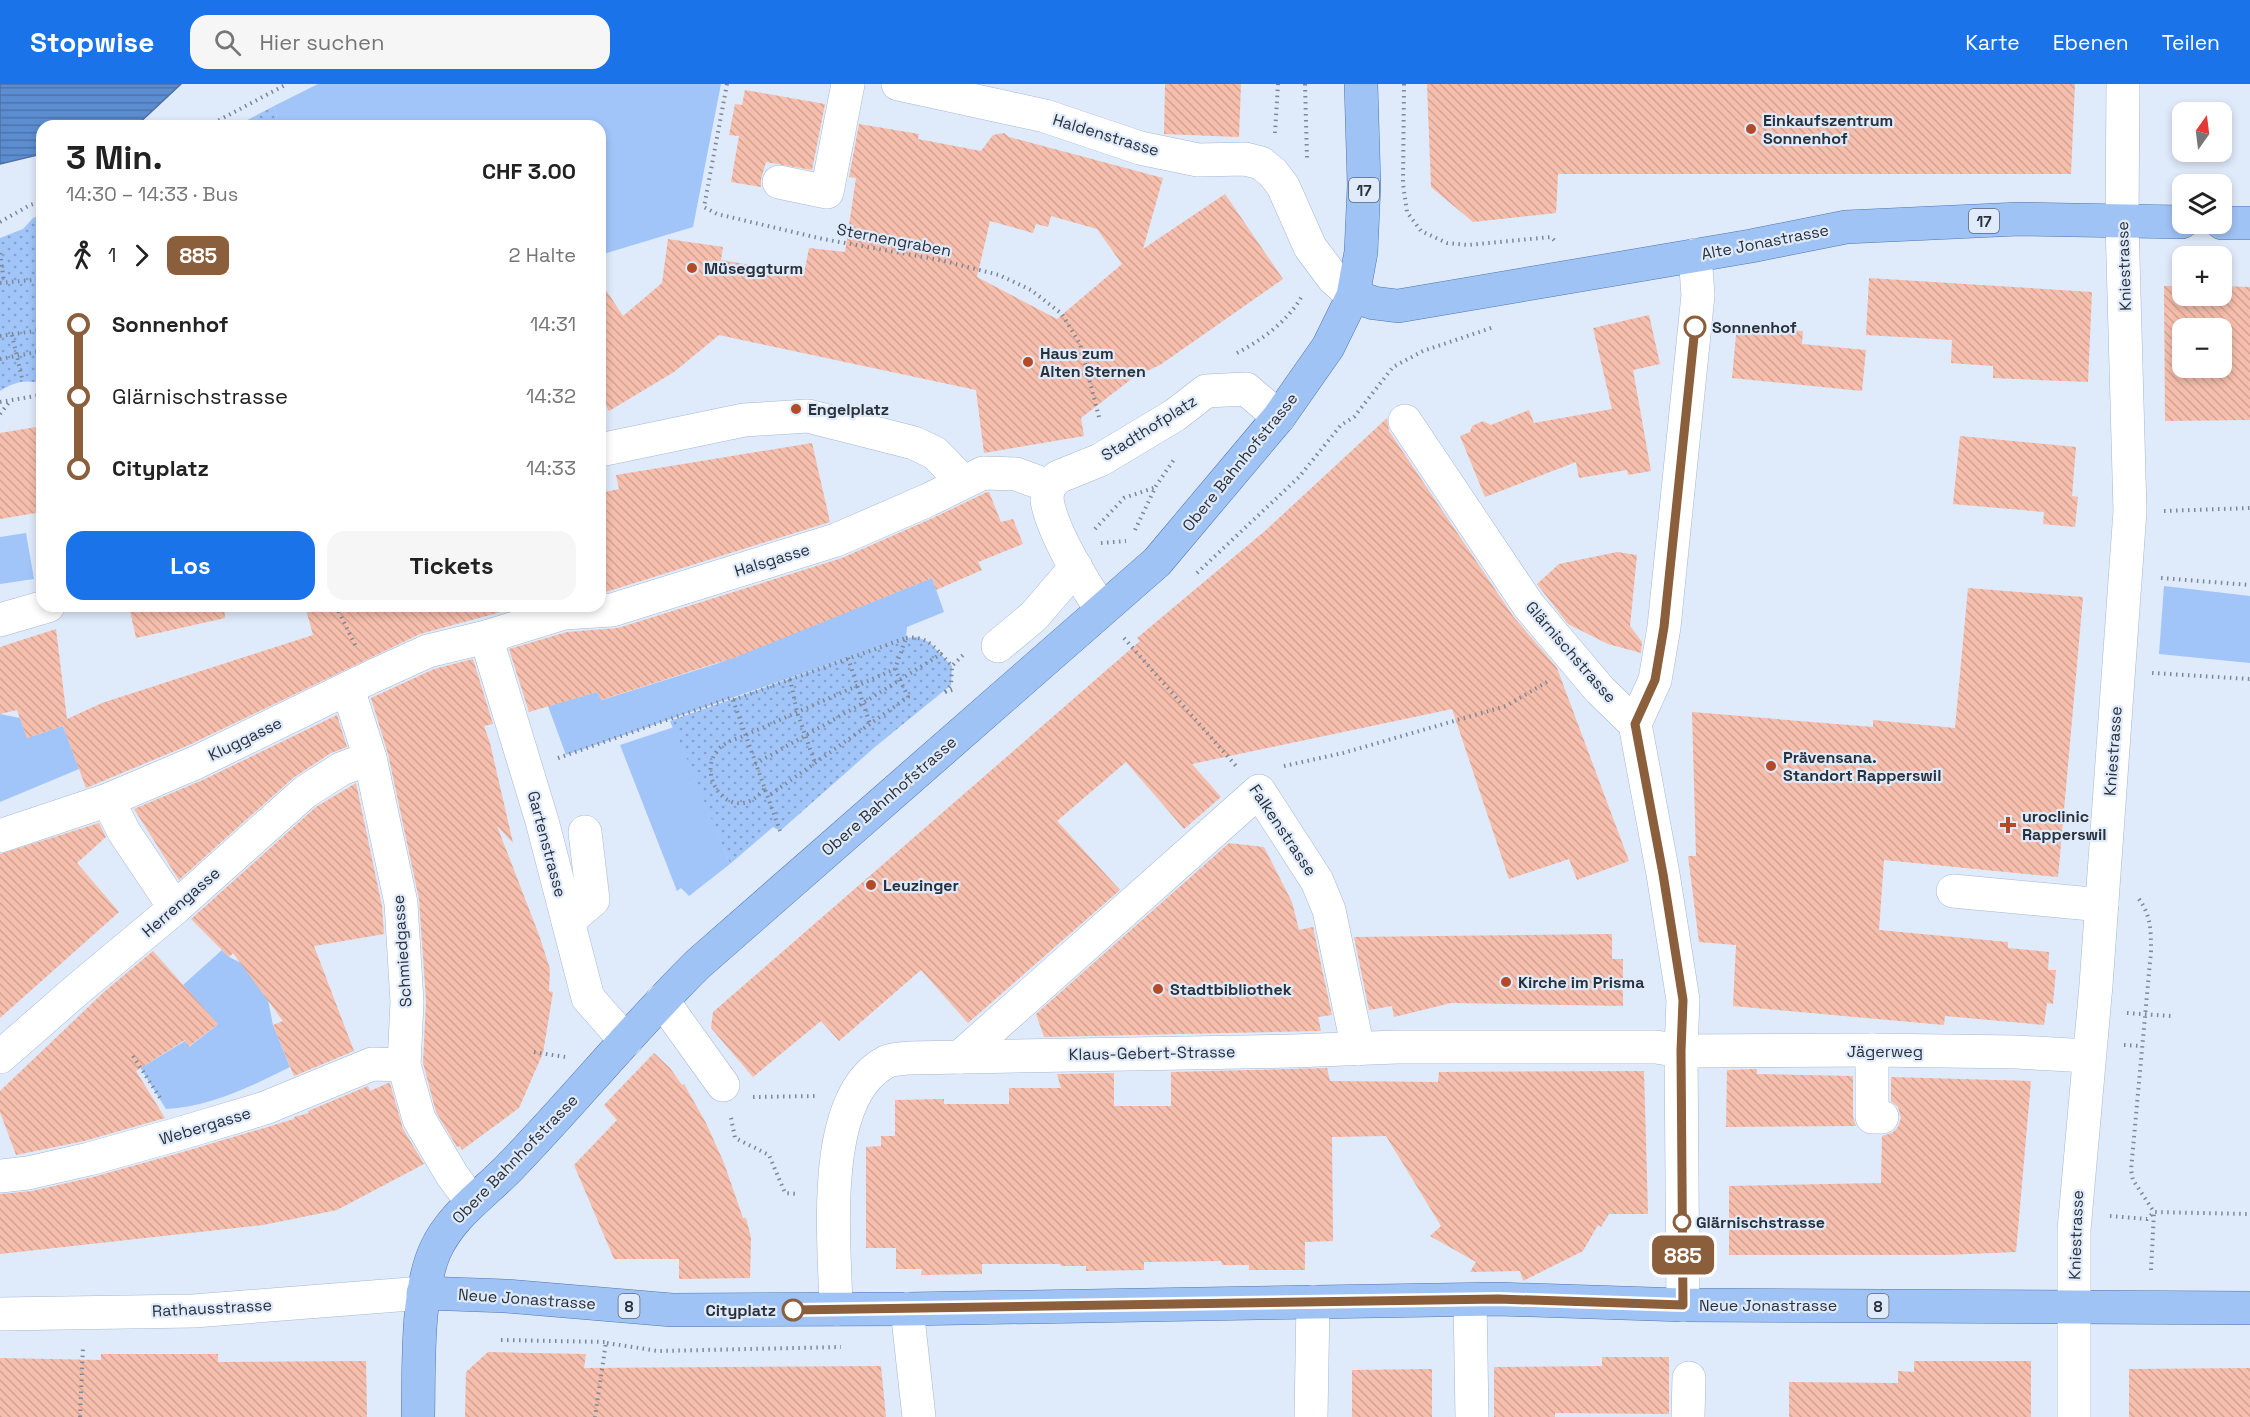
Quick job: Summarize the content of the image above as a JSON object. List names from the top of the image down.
{
  "streets": {
    "main road": [
      "17",
      "Alte Jonastrasse",
      "Obere Bahnhofstrasse",
      "Neue Jonastrasse",
      "8"
    ],
    "street": [
      "Haldenstrasse",
      "Kniestrasse",
      "Stadthofplatz",
      "Halsgasse",
      "Glärnischstrasse",
      "Kluggasse",
      "Falkenstrasse",
      "Gartenstrasse",
      "Herrengasse",
      "Schmiedgasse",
      "Jägerweg",
      "Klaus-Gebert-Strasse",
      "Webergasse",
      "Rathausstrasse"
    ],
    "path": ["Sternengraben"]
  },
  "crossings": [
    ["Haldenstrasse", "17"],
    ["Haldenstrasse", "Alte Jonastrasse"],
    ["Haldenstrasse", "Obere Bahnhofstrasse"],
    ["17", "Alte Jonastrasse"],
    ["17", "Obere Bahnhofstrasse"],
    ["Alte Jonastrasse", "Kniestrasse"],
    ["Alte Jonastrasse", "Obere Bahnhofstrasse"],
    ["Kniestrasse", "Jägerweg"],
    ["Kniestrasse", "Neue Jonastrasse"],
    ["Stadthofplatz", "Obere Bahnhofstrasse"],
    ["Stadthofplatz", "Halsgasse"],
    ["Obere Bahnhofstrasse", "Gartenstrasse"],
    ["Obere Bahnhofstrasse", "Schmiedgasse"],
    ["Obere Bahnhofstrasse", "Neue Jonastrasse"],
    ["Obere Bahnhofstrasse", "Rathausstrasse"],
    ["Halsgasse", "Kluggasse"],
    ["Halsgasse", "Gartenstrasse"],
    ["Kluggasse", "Gartenstrasse"],
    ["Kluggasse", "Schmiedgasse"],
    ["Falkenstrasse", "Klaus-Gebert-Strasse"],
    ["Herrengasse", "Schmiedgasse"],
    ["Schmiedgasse", "Webergasse"],
    ["Jägerweg", "Klaus-Gebert-Strasse"],
    ["Klaus-Gebert-Strasse", "Neue Jonastrasse"],
    ["Neue Jonastrasse", "Rathausstrasse"]
  ],
  "places": {
    "other": [
      "Einkaufszentrum Sonnenhof",
      "Müseggturm",
      "Sonnenhof",
      "Haus zum Alten Sternen",
      "Engelplatz",
      "Prävensana. Standort Rapperswil",
      "Leuzinger",
      "Kirche im Prisma",
      "Stadtbibliothek",
      "Glärnischstrasse",
      "Cityplatz"
    ],
    "health": ["uroclinic Rapperswil"]
  },
  "lines": ["bus line 885"],
  "north": "top",
  "page": {
    "header": "Stopwise",
    "search": "Hier suchen",
    "nav": ["Karte", "Ebenen", "Teilen"],
    "on_map": "885",
    "map_buttons": ["+", "−"],
    "heading": ["3 Min.", "14:30 – 14:33 · Bus", "CHF 3.00"],
    "legs": ["1", "885", "2 Halte"],
    "list": [
      {
        "name": "Sonnenhof",
        "value": "14:31"
      },
      {
        "name": "Glärnischstrasse",
        "value": "14:32"
      },
      {
        "name": "Cityplatz",
        "value": "14:33"
      }
    ],
    "buttons": ["Los", "Tickets"]
  }
}
